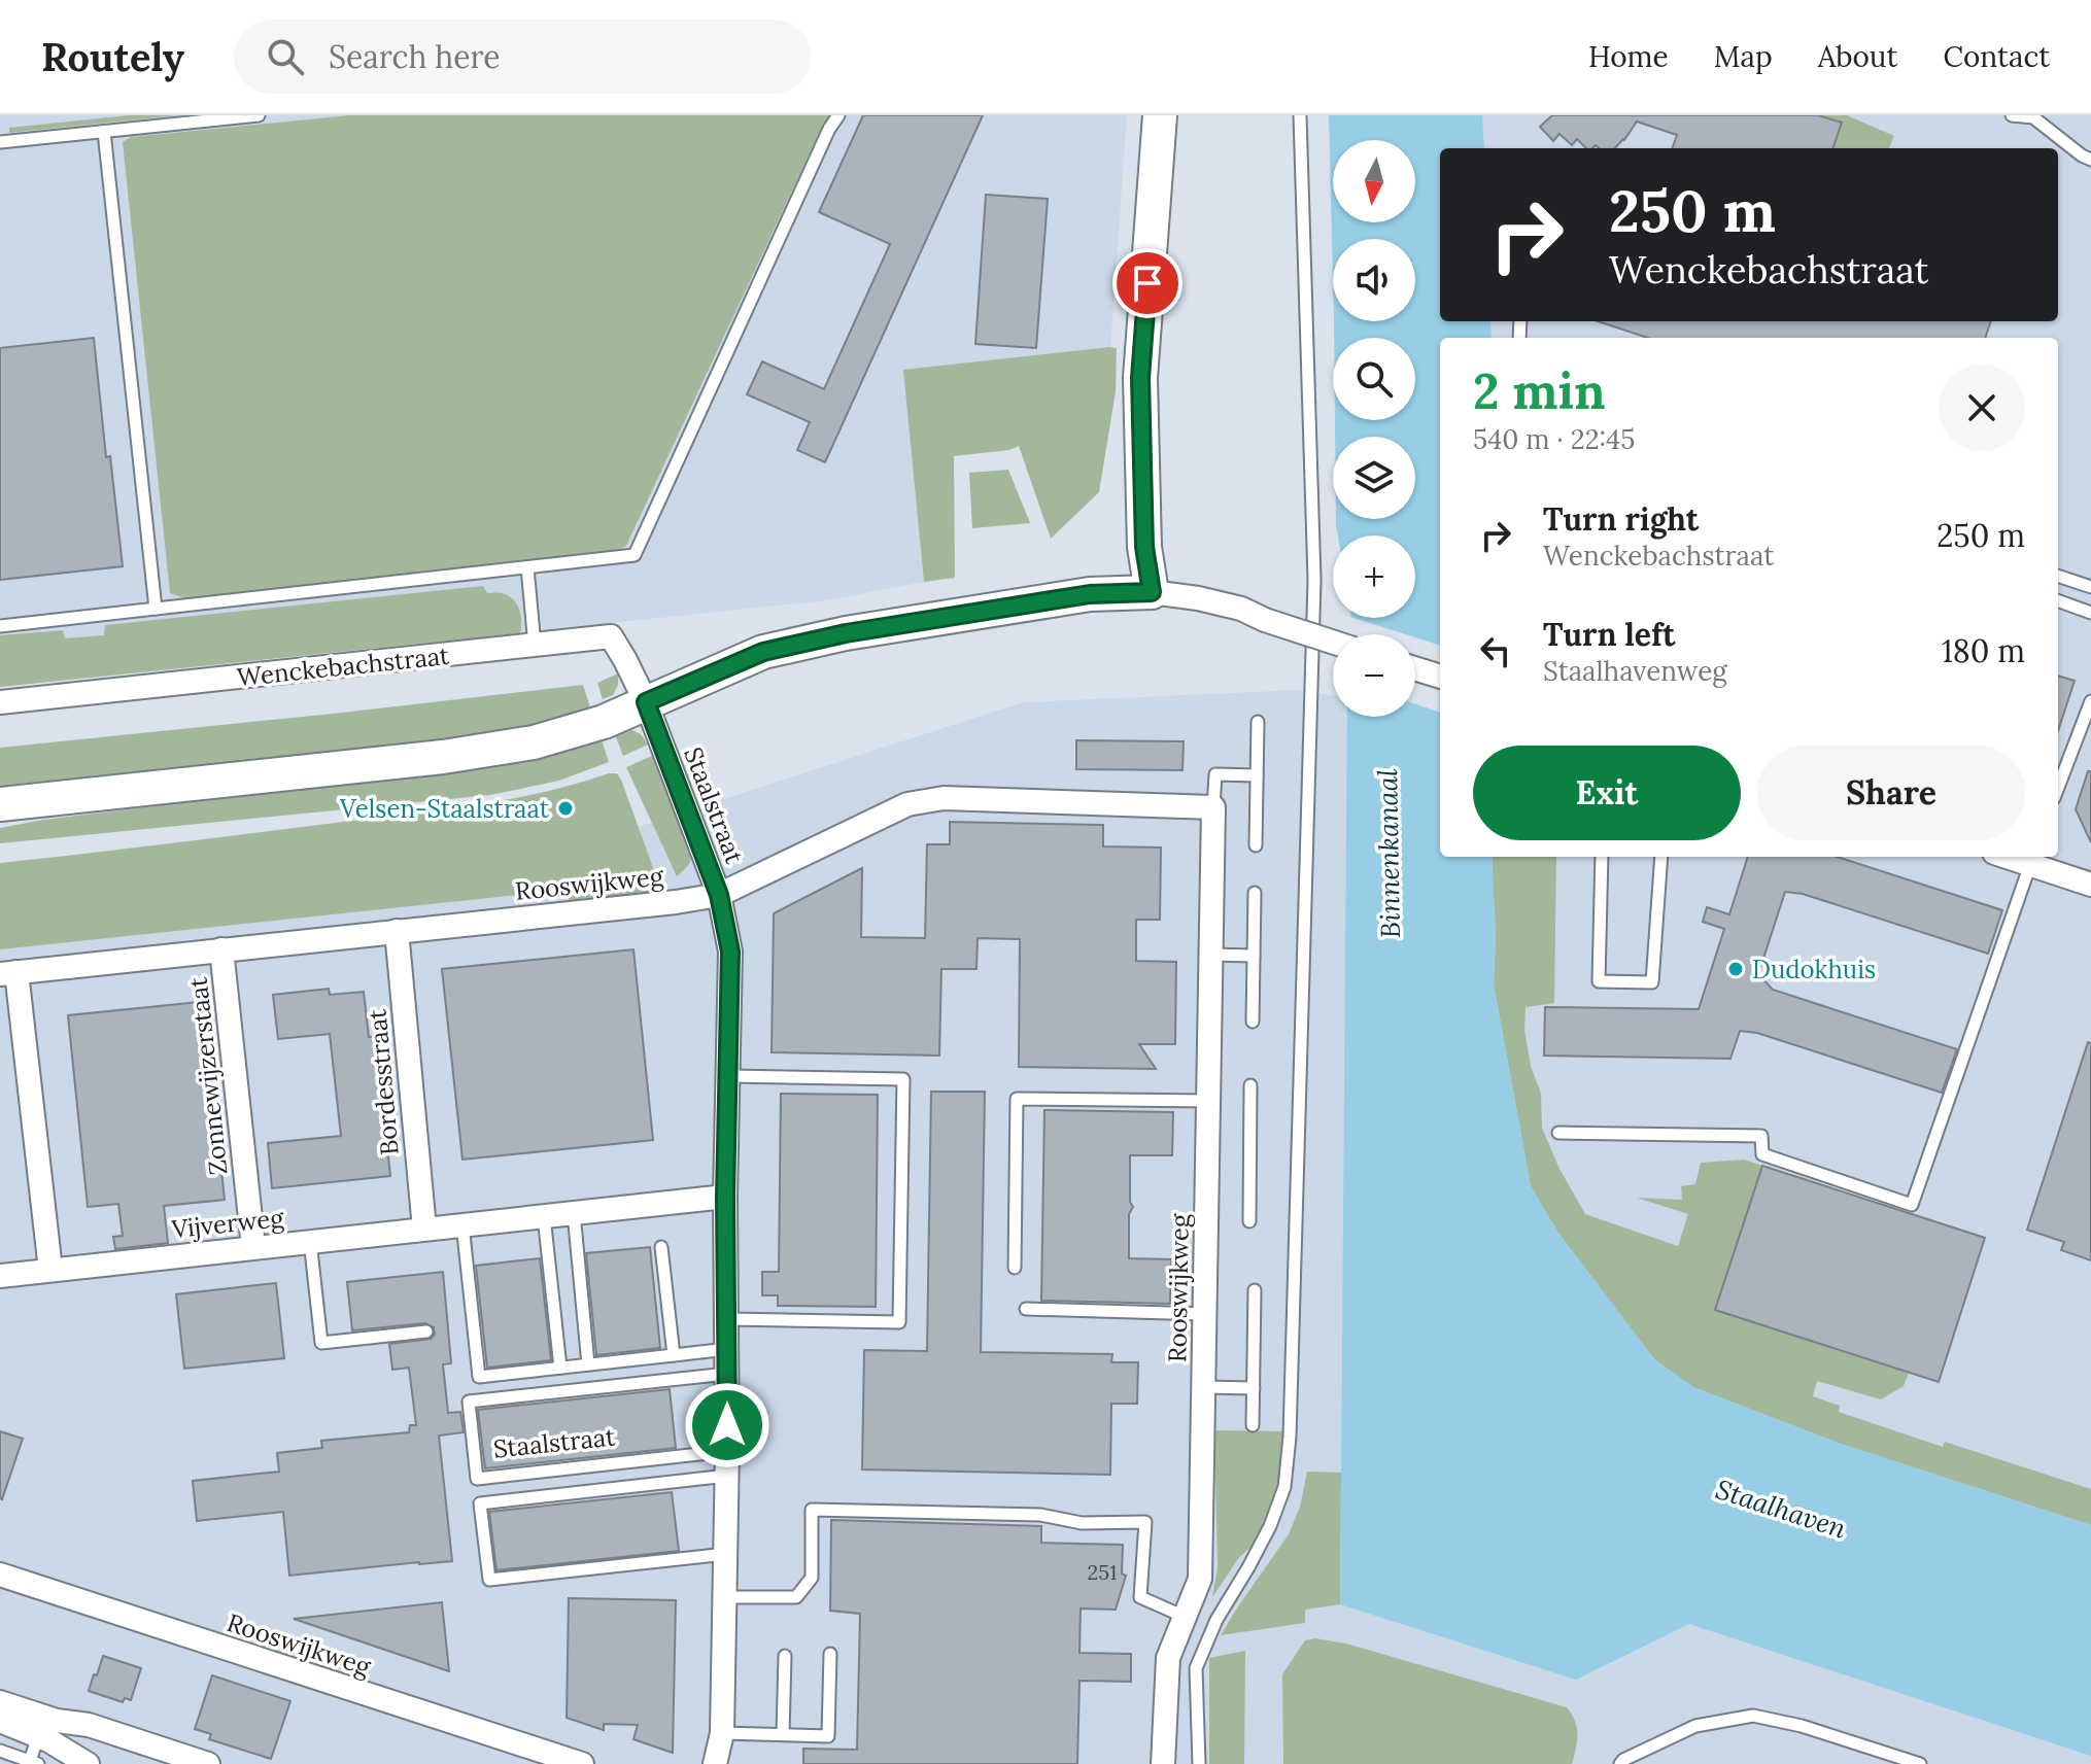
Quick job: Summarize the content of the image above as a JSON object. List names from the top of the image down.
{
  "streets": {
    "street": [
      "Wenckebachstraat",
      "Staalstraat",
      "Rooswijkweg",
      "Zonnewijzerstaat",
      "Bordesstraat",
      "Vijverweg"
    ]
  },
  "crossings": [
    ["Wenckebachstraat", "Staalstraat"],
    ["Staalstraat", "Rooswijkweg"],
    ["Staalstraat", "Vijverweg"],
    ["Rooswijkweg", "Zonnewijzerstaat"],
    ["Rooswijkweg", "Bordesstraat"],
    ["Zonnewijzerstaat", "Vijverweg"],
    ["Bordesstraat", "Vijverweg"]
  ],
  "water": ["Binnenkanaal", "Staalhaven"],
  "places": ["Velsen-Staalstraat", "Dudokhuis"],
  "house_numbers": ["251"],
  "north": "bottom",
  "page": {
    "header": "Routely",
    "search": "Search here",
    "nav": [
      "Home",
      "Map",
      "About",
      "Contact"
    ],
    "map_buttons": ["+", "−"],
    "turn": ["250 m", "Wenckebachstraat"],
    "heading": ["2 min", "540 m · 22:45"],
    "list": [
      {
        "name": "Turn right",
        "note": "Wenckebachstraat",
        "value": "250 m"
      },
      {
        "name": "Turn left",
        "note": "Staalhavenweg",
        "value": "180 m"
      }
    ],
    "buttons": ["Exit", "Share"]
  }
}
